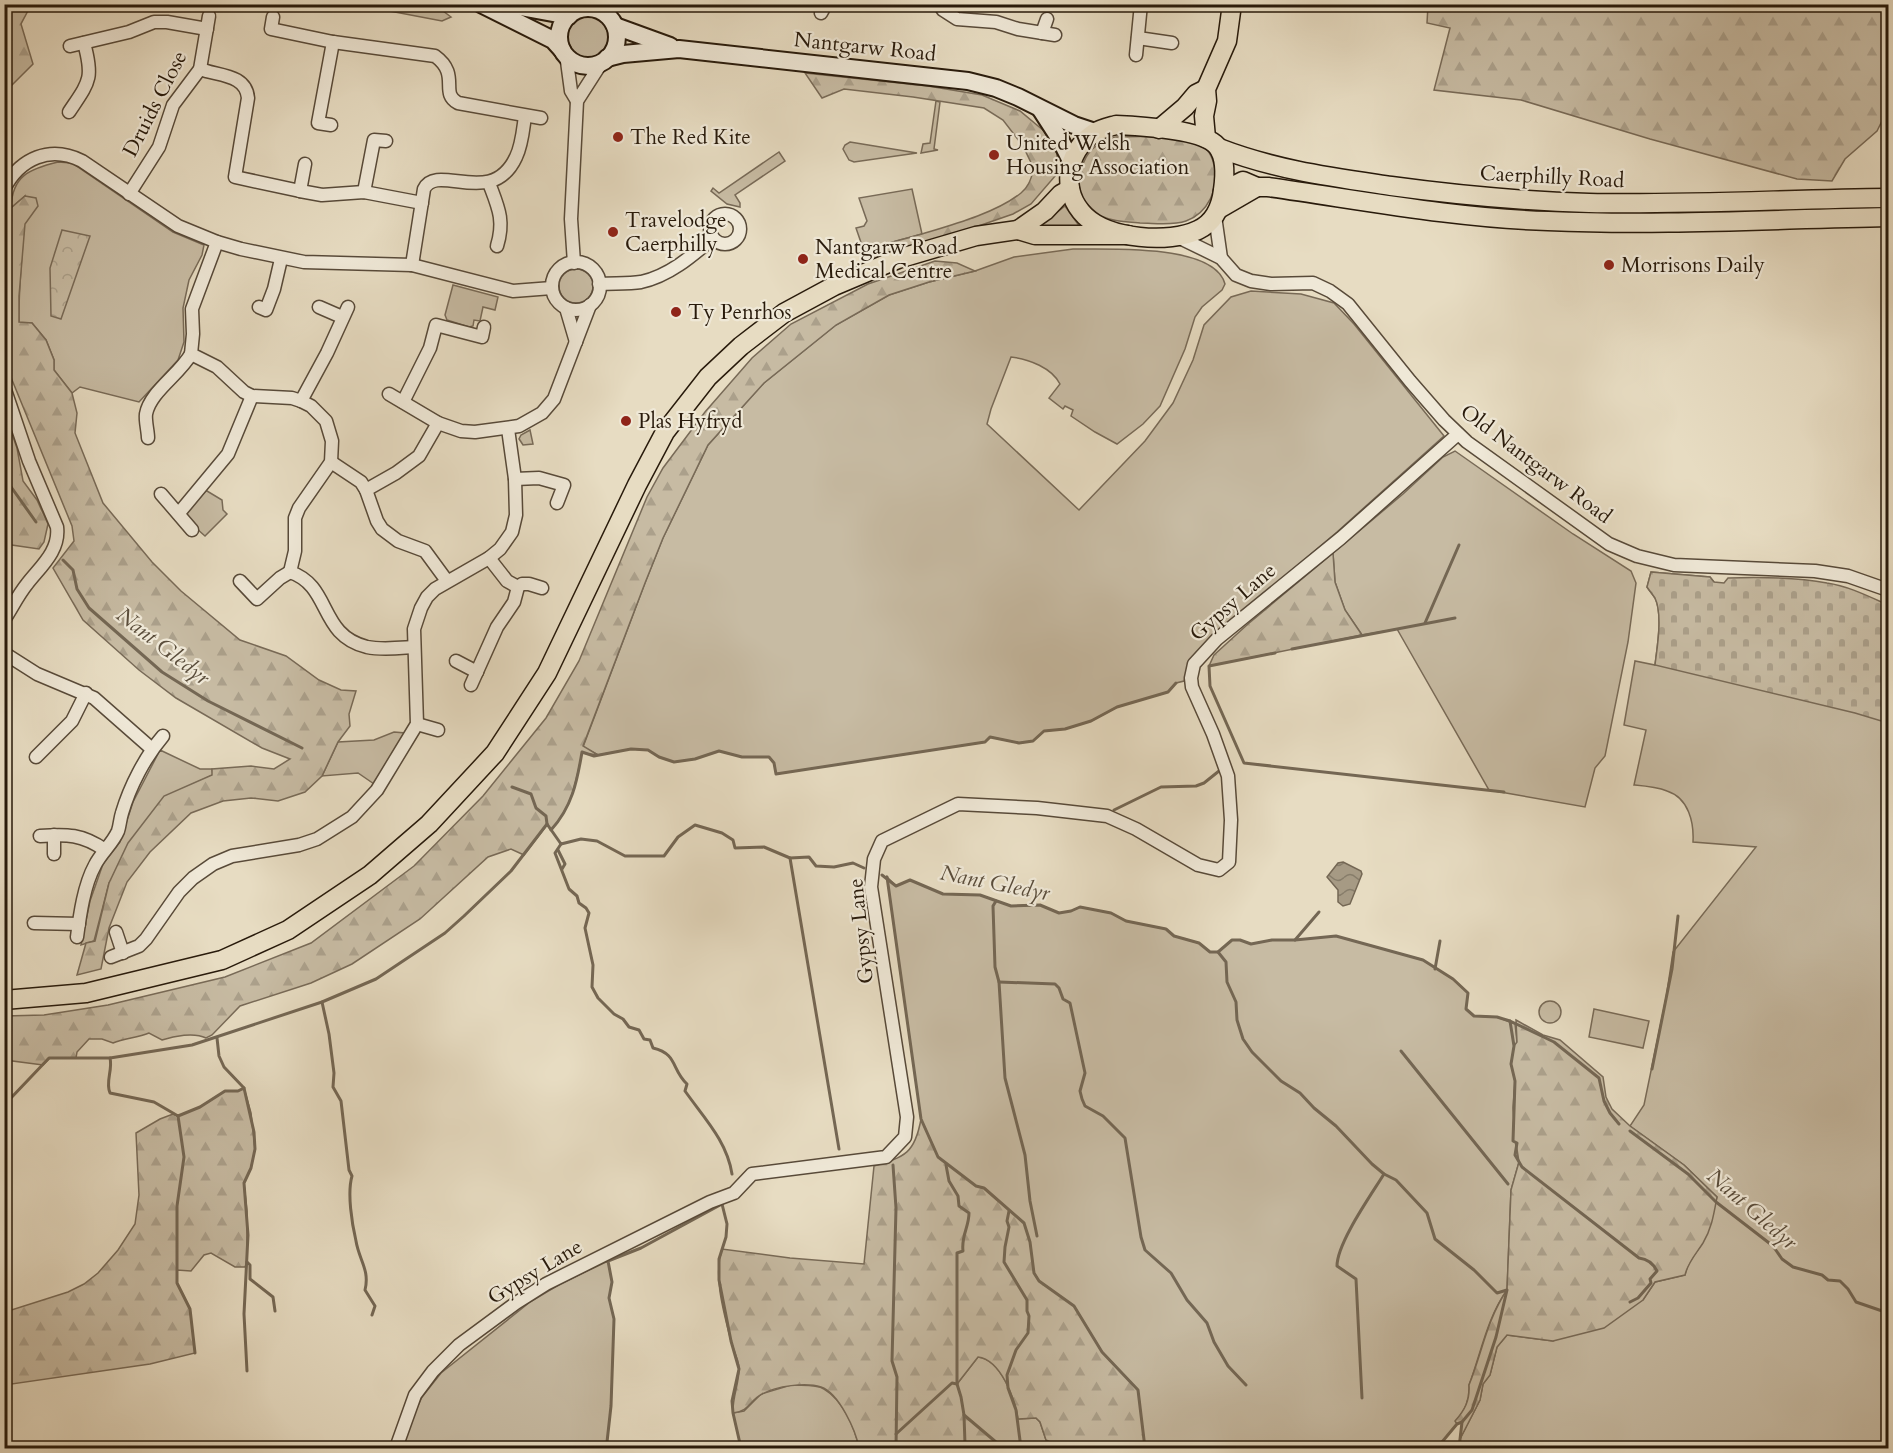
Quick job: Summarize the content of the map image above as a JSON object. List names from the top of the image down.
{
  "streets": {
    "main road": ["Nantgarw Road", "Caerphilly Road"],
    "street": ["Druids Close", "Old Nantgarw Road", "Gypsy Lane"]
  },
  "crossings": [
    ["Nantgarw Road", "Caerphilly Road"],
    ["Nantgarw Road", "Old Nantgarw Road"],
    ["Caerphilly Road", "Old Nantgarw Road"],
    ["Old Nantgarw Road", "Gypsy Lane"]
  ],
  "water": ["Nant Gledyr"],
  "places": [
    "The Red Kite",
    "United Welsh Housing Association",
    "Travelodge Caerphilly",
    "Nantgarw Road Medical Centre",
    "Morrisons Daily",
    "Ty Penrhos",
    "Plas Hyfryd"
  ]
}
